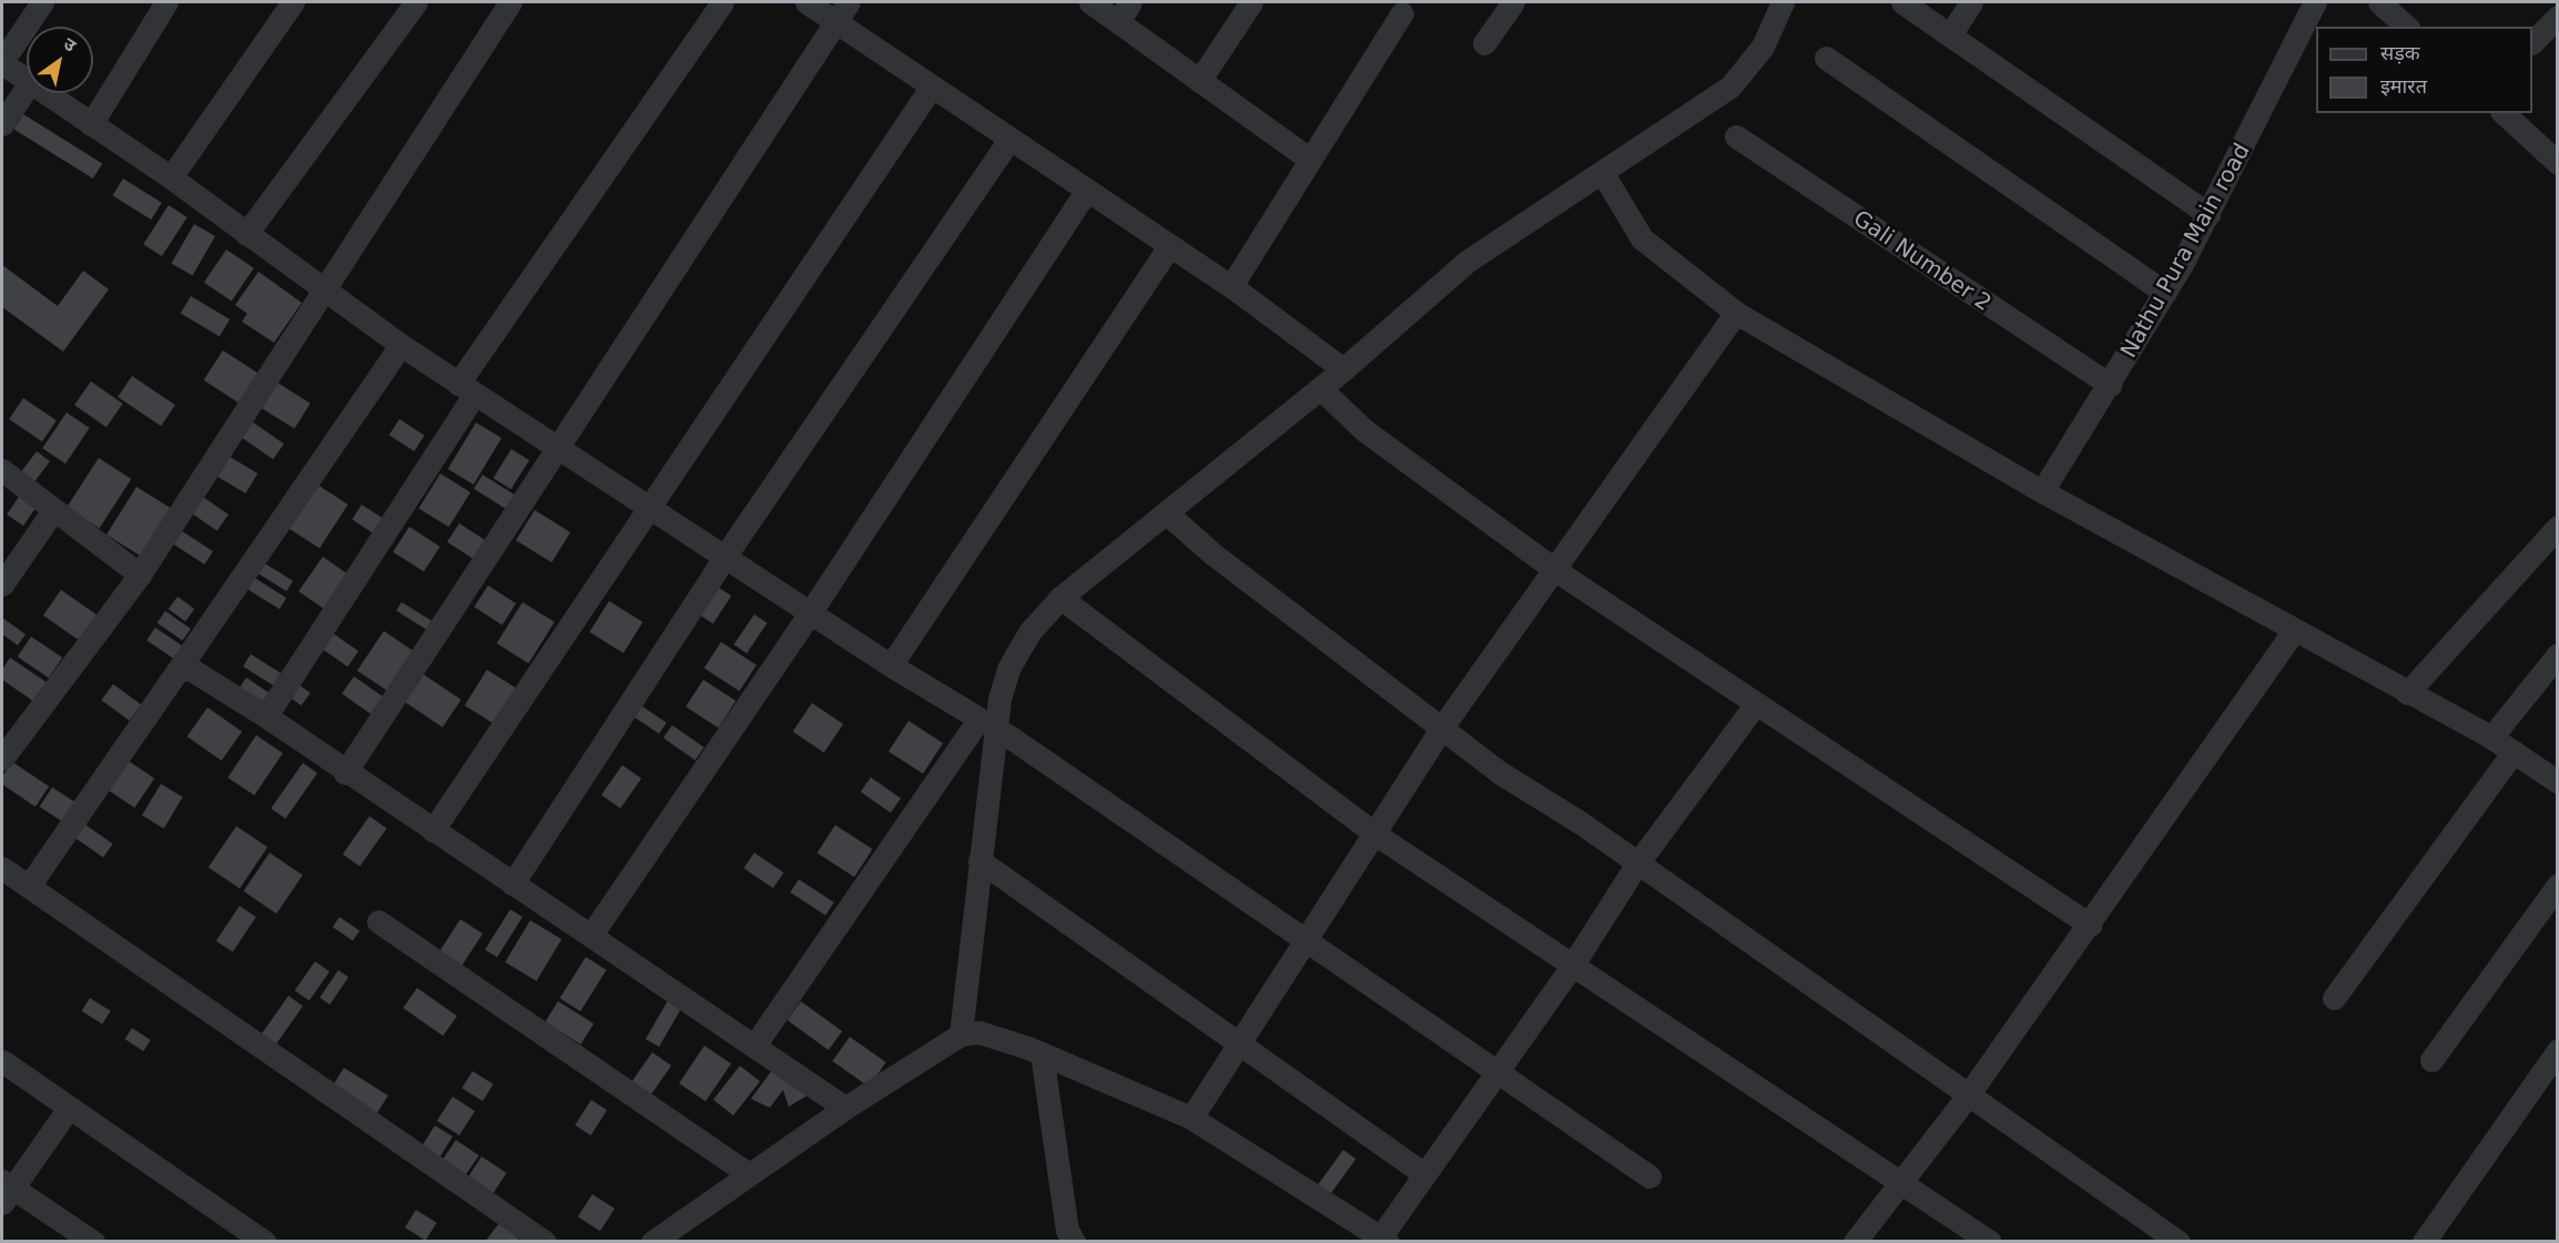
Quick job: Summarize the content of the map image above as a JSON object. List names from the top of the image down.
{
  "streets": {
    "street": ["Nathu Pura Main road", "Gali Number 2"]
  },
  "crossings": [
    ["Nathu Pura Main road", "Gali Number 2"]
  ],
  "legend": ["सड़क", "इमारत"],
  "north": "top right"
}
